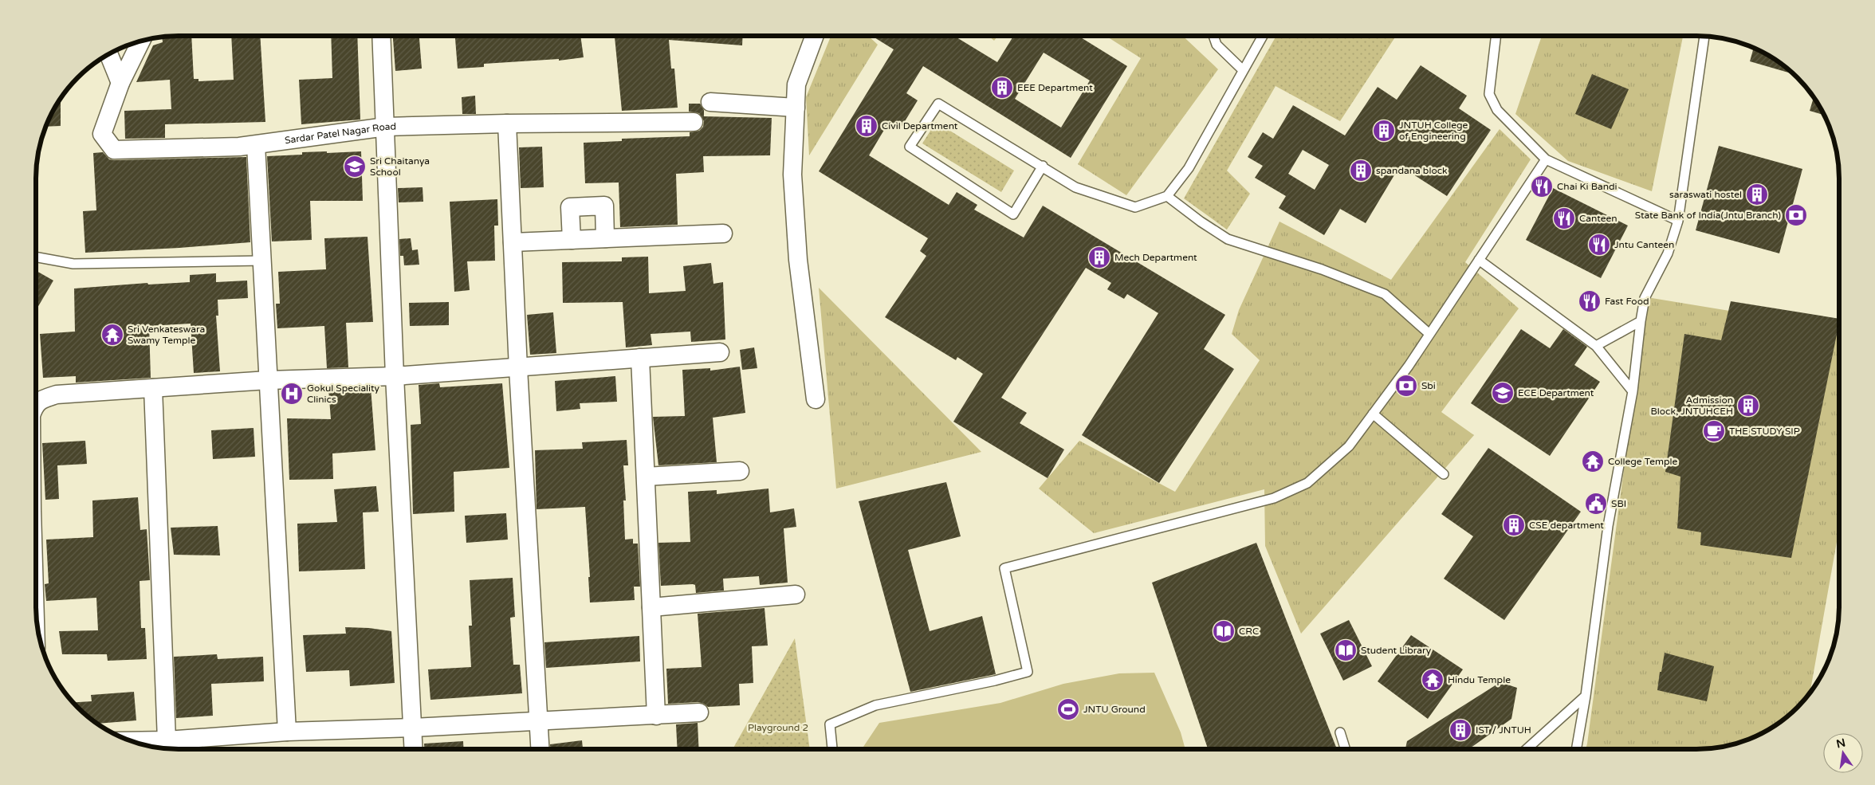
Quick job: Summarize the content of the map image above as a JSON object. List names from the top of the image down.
{
  "streets": {
    "street": ["Sardar Patel Nagar Road"]
  },
  "parks": ["Playground 2"],
  "places": {
    "building": [
      "EEE Department",
      "Civil Department",
      "JNTUH College of Engineering",
      "spandana block",
      "saraswati hostel",
      "Mech Department",
      "Admission Block, JNTUHCEH",
      "CSE department",
      "IST / JNTUH"
    ],
    "school or university": ["Sri Chaitanya School", "ECE Department"],
    "restaurant": [
      "Chai Ki Bandi",
      "Canteen",
      "Jntu Canteen",
      "Fast Food"
    ],
    "bank": ["State Bank of India(Jntu Branch)", "Sbi"],
    "temple": ["Sri Venkateswara Swamy Temple", "College Temple", "Hindu Temple"],
    "hospital": ["Gokul Speciality Clinics"],
    "cafe": ["THE STUDY SIP"],
    "public building": ["SBI"],
    "library": ["CRC", "Student Library"],
    "sports": ["JNTU Ground"]
  },
  "north": "top"
}
